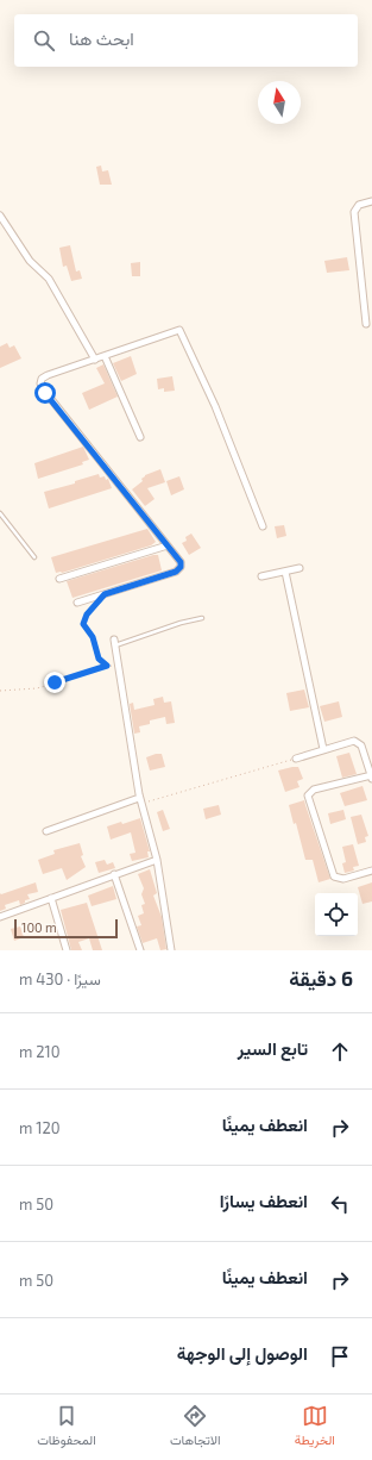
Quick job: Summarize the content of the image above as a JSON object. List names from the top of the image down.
{
  "scale_bar": "100 m",
  "north": "top",
  "page": {
    "search": "ابحث هنا",
    "scale": "100 m",
    "heading": ["6 دقيقة", "سيرًا · 430 m"],
    "list": [
      ["تابع السير", "210 m"],
      ["انعطف يمينًا", "120 m"],
      ["انعطف يسارًا", "50 m"],
      ["انعطف يمينًا", "50 m"],
      "الوصول إلى الوجهة"
    ],
    "nav": ["الخريطة", "الاتجاهات", "المحفوظات"]
  }
}
